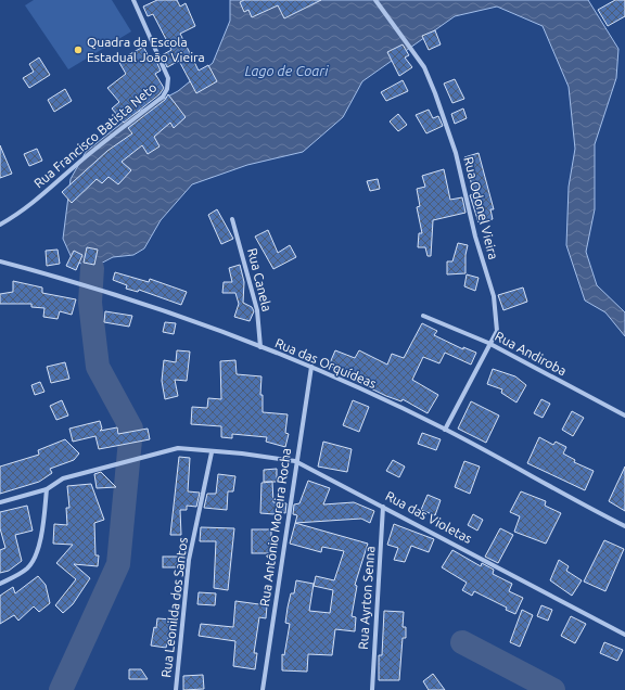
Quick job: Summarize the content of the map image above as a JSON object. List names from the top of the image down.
{
  "streets": {
    "street": [
      "Rua Francisco Batista Neto",
      "Rua Odonel Vieira",
      "Rua Canela",
      "Rua Andiroba",
      "Rua das Orquídeas",
      "Rua das Violetas",
      "Rua Antônio Moreira Rocha",
      "Rua Ayrton Senna",
      "Rua Leonilda dos Santos"
    ]
  },
  "crossings": [
    ["Rua Odonel Vieira", "Rua Andiroba"],
    ["Rua Odonel Vieira", "Rua das Orquídeas"],
    ["Rua Canela", "Rua das Orquídeas"],
    ["Rua das Orquídeas", "Rua Antônio Moreira Rocha"],
    ["Rua das Violetas", "Rua Antônio Moreira Rocha"],
    ["Rua das Violetas", "Rua Ayrton Senna"],
    ["Rua das Violetas", "Rua Leonilda dos Santos"]
  ],
  "water": ["Lago de Coari"],
  "places": ["Quadra da Escola Estadual João Vieira"]
}
